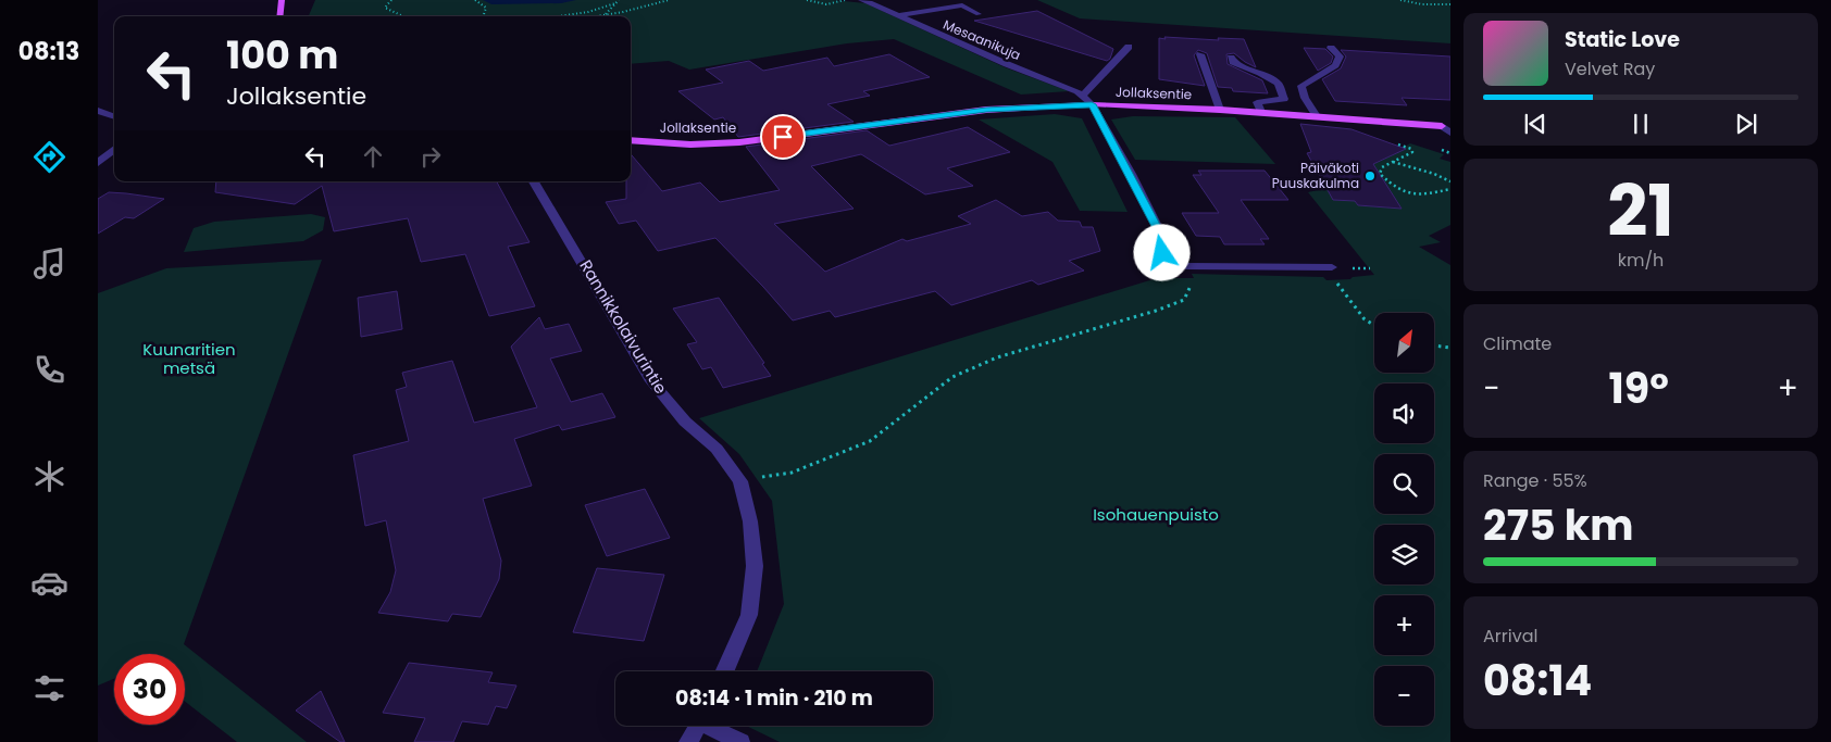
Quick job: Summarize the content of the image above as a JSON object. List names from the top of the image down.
{
  "streets": {
    "main road": ["Jollaksentie"],
    "street": ["Mesaanikuja", "Rannikkolaivurintie"]
  },
  "crossings": [
    ["Mesaanikuja", "Jollaksentie"]
  ],
  "parks": ["Kuunaritien metsä", "Isohauenpuisto"],
  "places": ["Päiväkoti Puuskakulma"],
  "north": "top right",
  "page": {
    "tabs": "08:13",
    "turn": ["100 m", "Jollaksentie"],
    "song": ["Static Love", "Velvet Ray"],
    "tile": [
      ["21", "km/h"],
      "Climate",
      ["Range · 55%", "275 km"],
      ["Arrival", "08:14"]
    ],
    "map_buttons": ["+", "−"],
    "heat": ["−", "19°", "+"],
    "limit": "30",
    "trip": "08:14 · 1 min · 210 m"
  }
}
